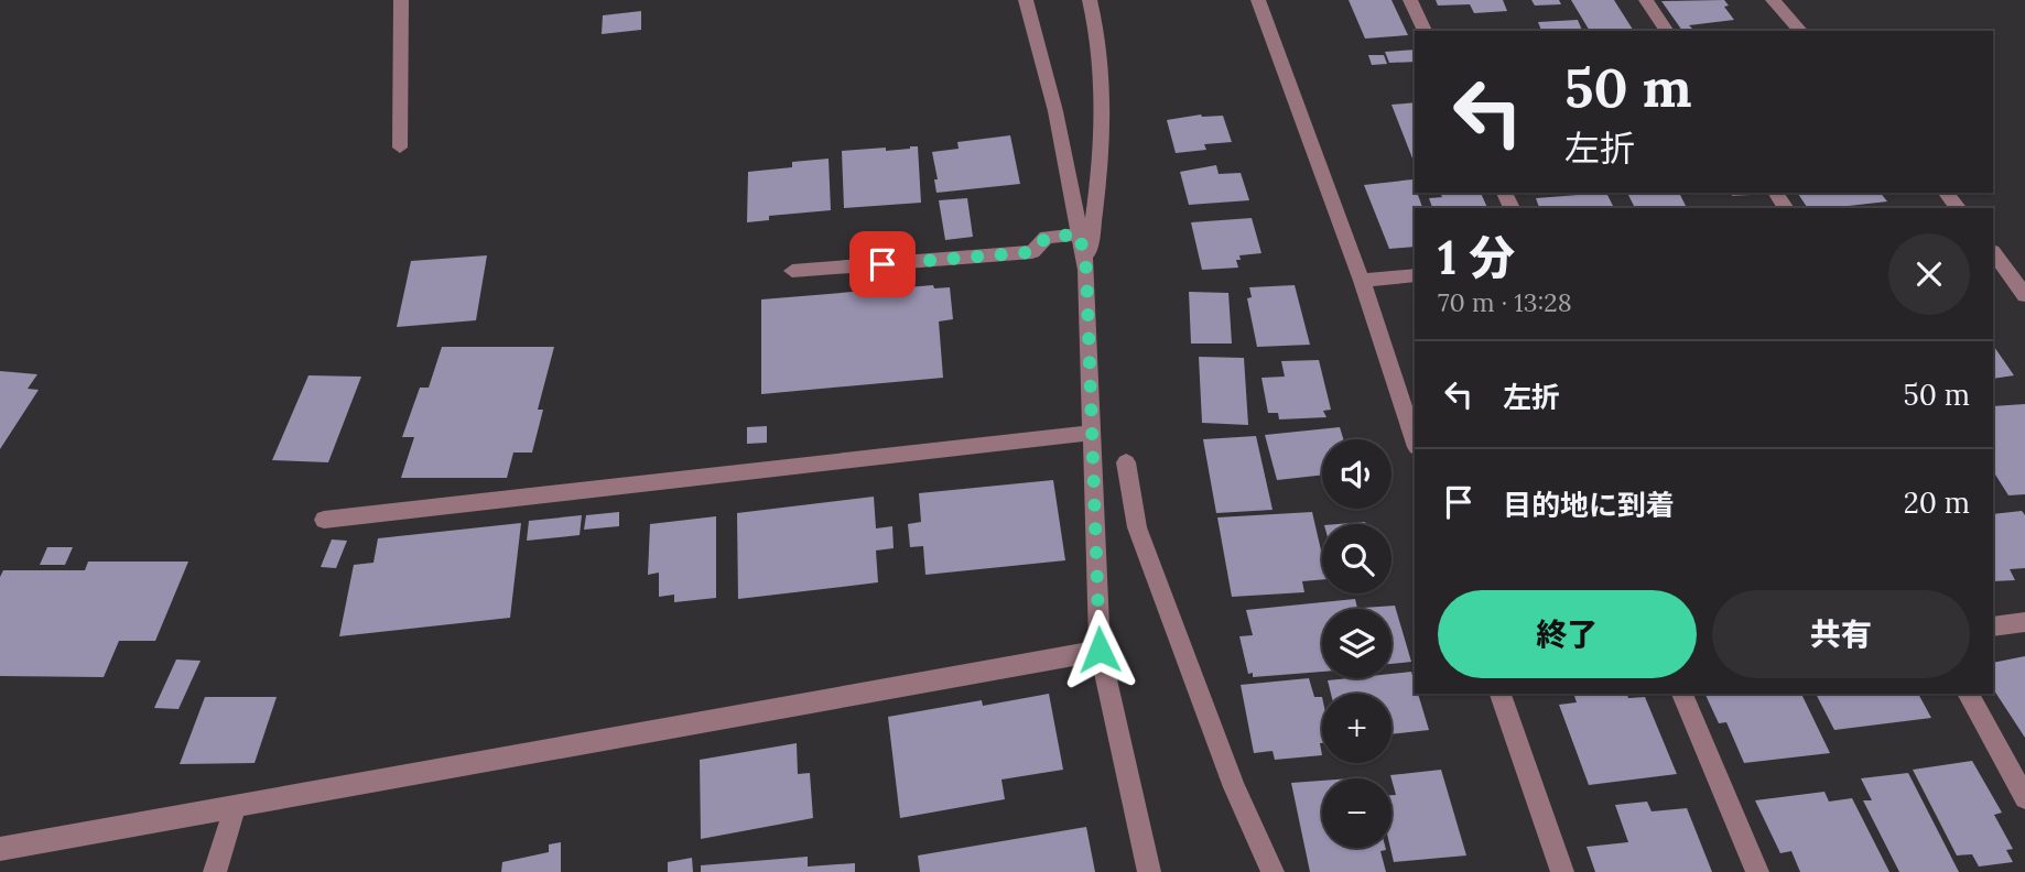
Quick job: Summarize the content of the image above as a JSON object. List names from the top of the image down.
{
  "page": {
    "turn": ["50 m", "左折"],
    "heading": ["1 分", "70 m · 13:28"],
    "list": [
      {
        "name": "左折",
        "value": "50 m"
      },
      {
        "name": "目的地に到着",
        "value": "20 m"
      }
    ],
    "map_buttons": ["+", "−"],
    "buttons": ["終了", "共有"]
  }
}
